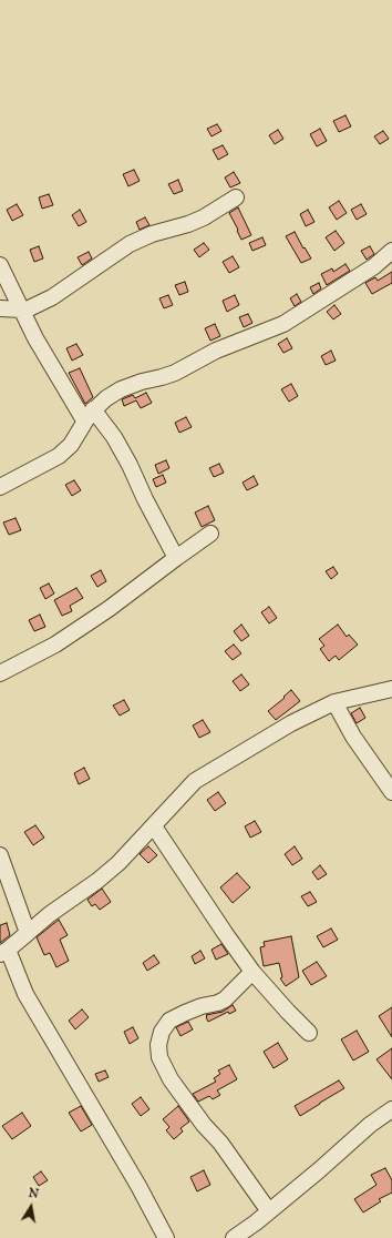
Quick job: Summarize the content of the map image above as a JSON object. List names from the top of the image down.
{
  "north": "top"
}
